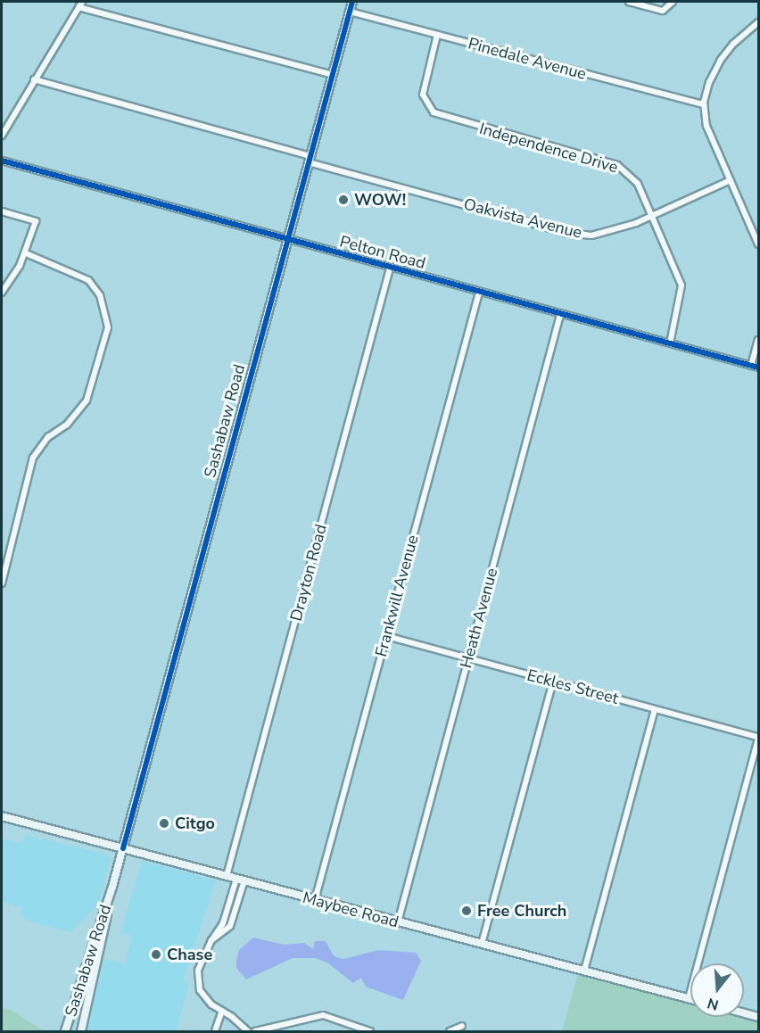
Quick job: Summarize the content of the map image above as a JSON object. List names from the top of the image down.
{
  "streets": {
    "main road": ["Sashabaw Road", "Maybee Road"],
    "street": [
      "Pinedale Avenue",
      "Independence Drive",
      "Oakvista Avenue",
      "Pelton Road",
      "Drayton Road",
      "Frankwill Avenue",
      "Heath Avenue",
      "Eckles Street"
    ]
  },
  "crossings": [
    ["Pinedale Avenue", "Independence Drive"],
    ["Pinedale Avenue", "Sashabaw Road"],
    ["Independence Drive", "Oakvista Avenue"],
    ["Independence Drive", "Pelton Road"],
    ["Oakvista Avenue", "Sashabaw Road"],
    ["Pelton Road", "Sashabaw Road"],
    ["Pelton Road", "Drayton Road"],
    ["Pelton Road", "Frankwill Avenue"],
    ["Pelton Road", "Heath Avenue"],
    ["Sashabaw Road", "Maybee Road"],
    ["Drayton Road", "Maybee Road"],
    ["Frankwill Avenue", "Eckles Street"],
    ["Frankwill Avenue", "Maybee Road"],
    ["Heath Avenue", "Eckles Street"],
    ["Heath Avenue", "Maybee Road"]
  ],
  "places": [
    "WOW!",
    "Citgo",
    "Free Church",
    "Chase"
  ],
  "north": "bottom"
}
